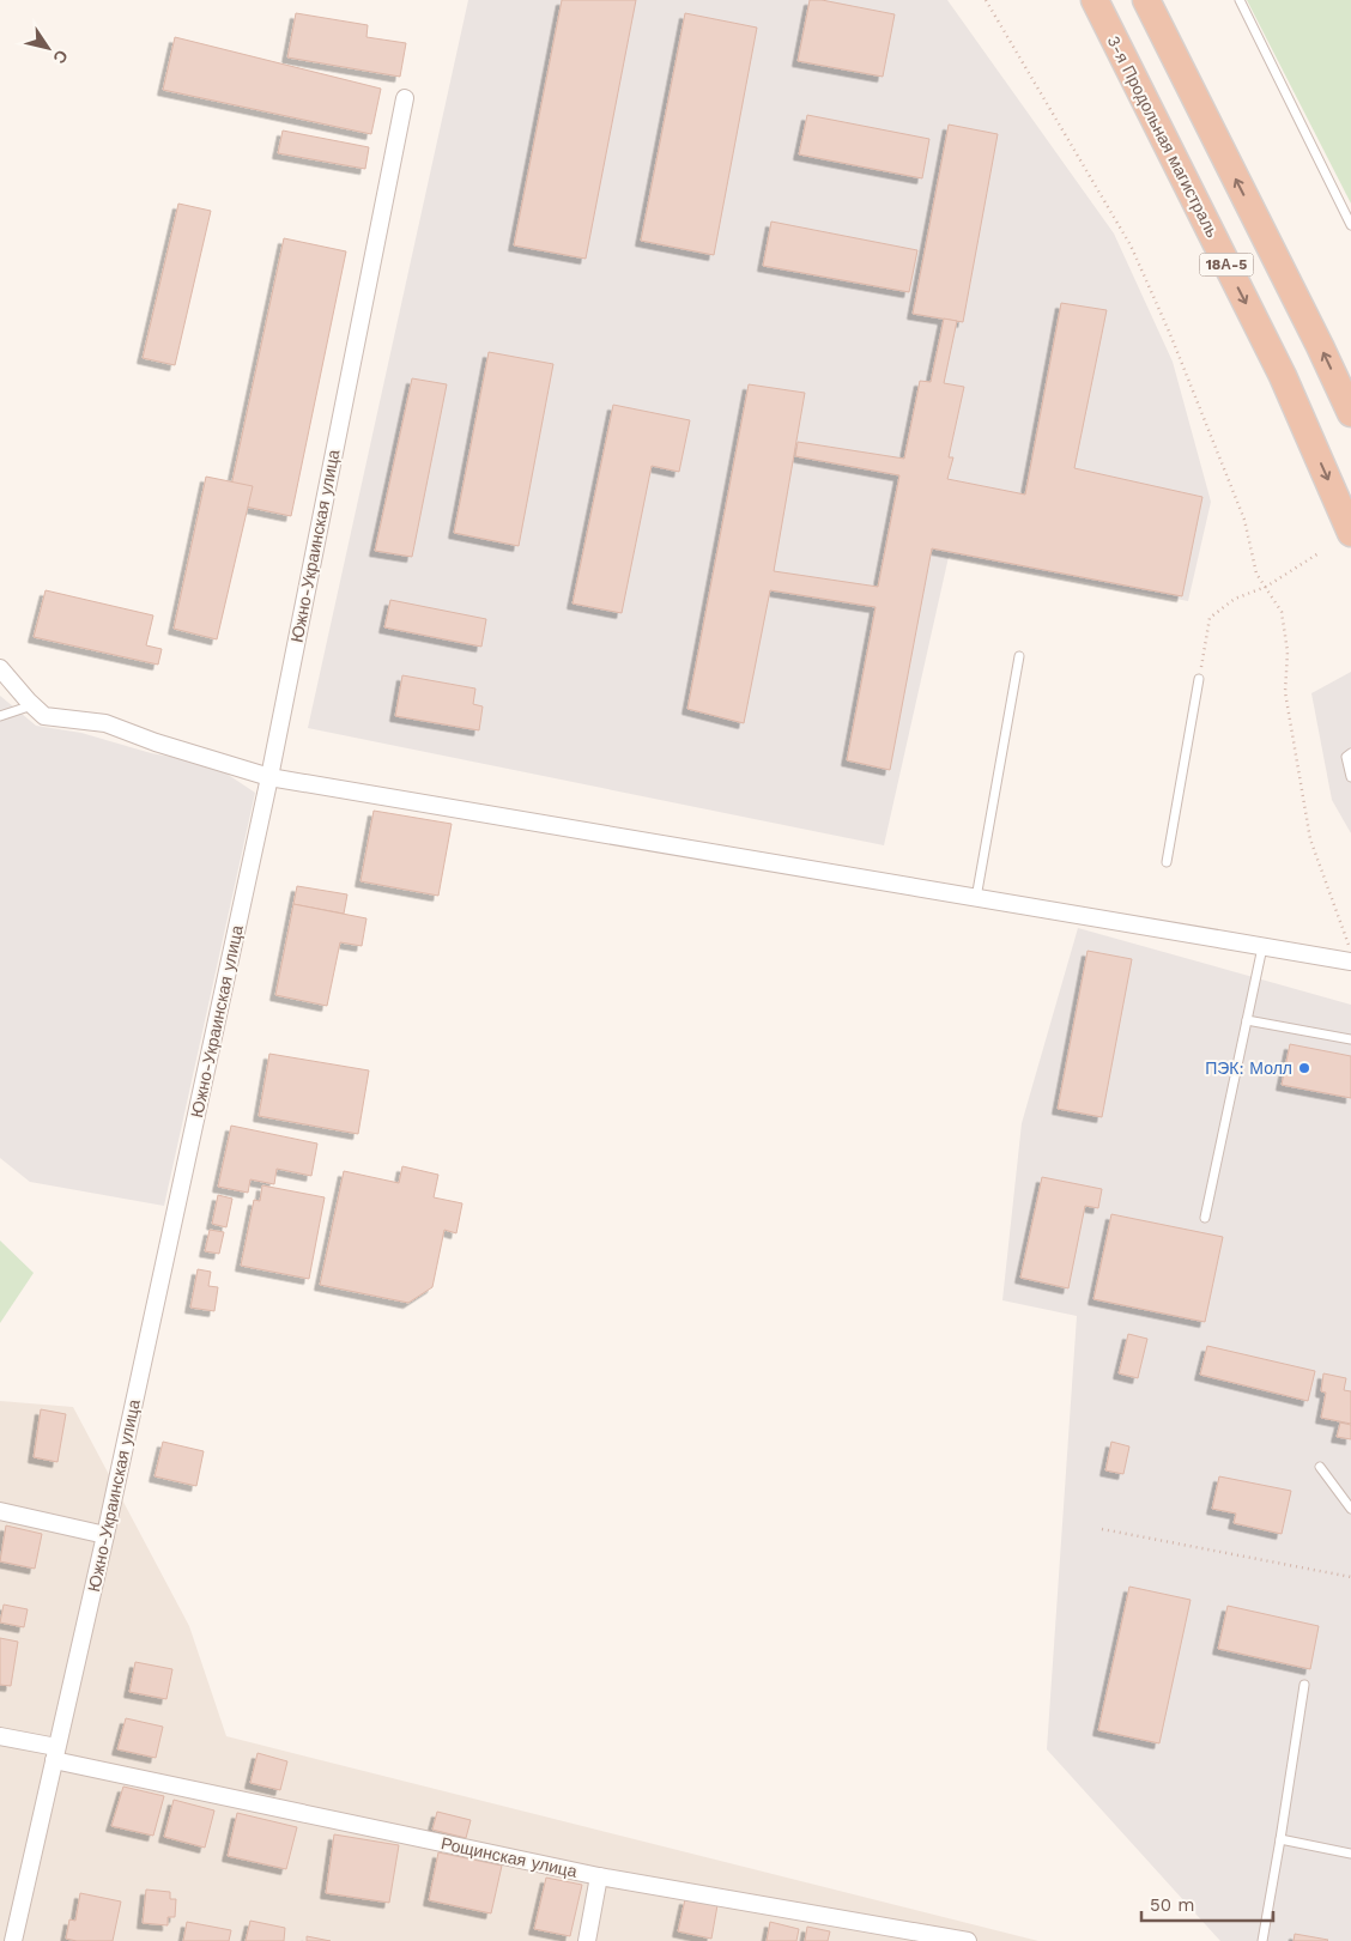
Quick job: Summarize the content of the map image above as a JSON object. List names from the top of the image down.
{
  "streets": {
    "highway": ["3-я Продольная магистраль", "18А-5"],
    "street": ["Южно-Украинская улица", "Рощинская улица"]
  },
  "crossings": [
    ["Южно-Украинская улица", "Рощинская улица"]
  ],
  "places": ["ПЭК: Молл"],
  "scale_bar": "50 m",
  "north": "bottom right"
}
